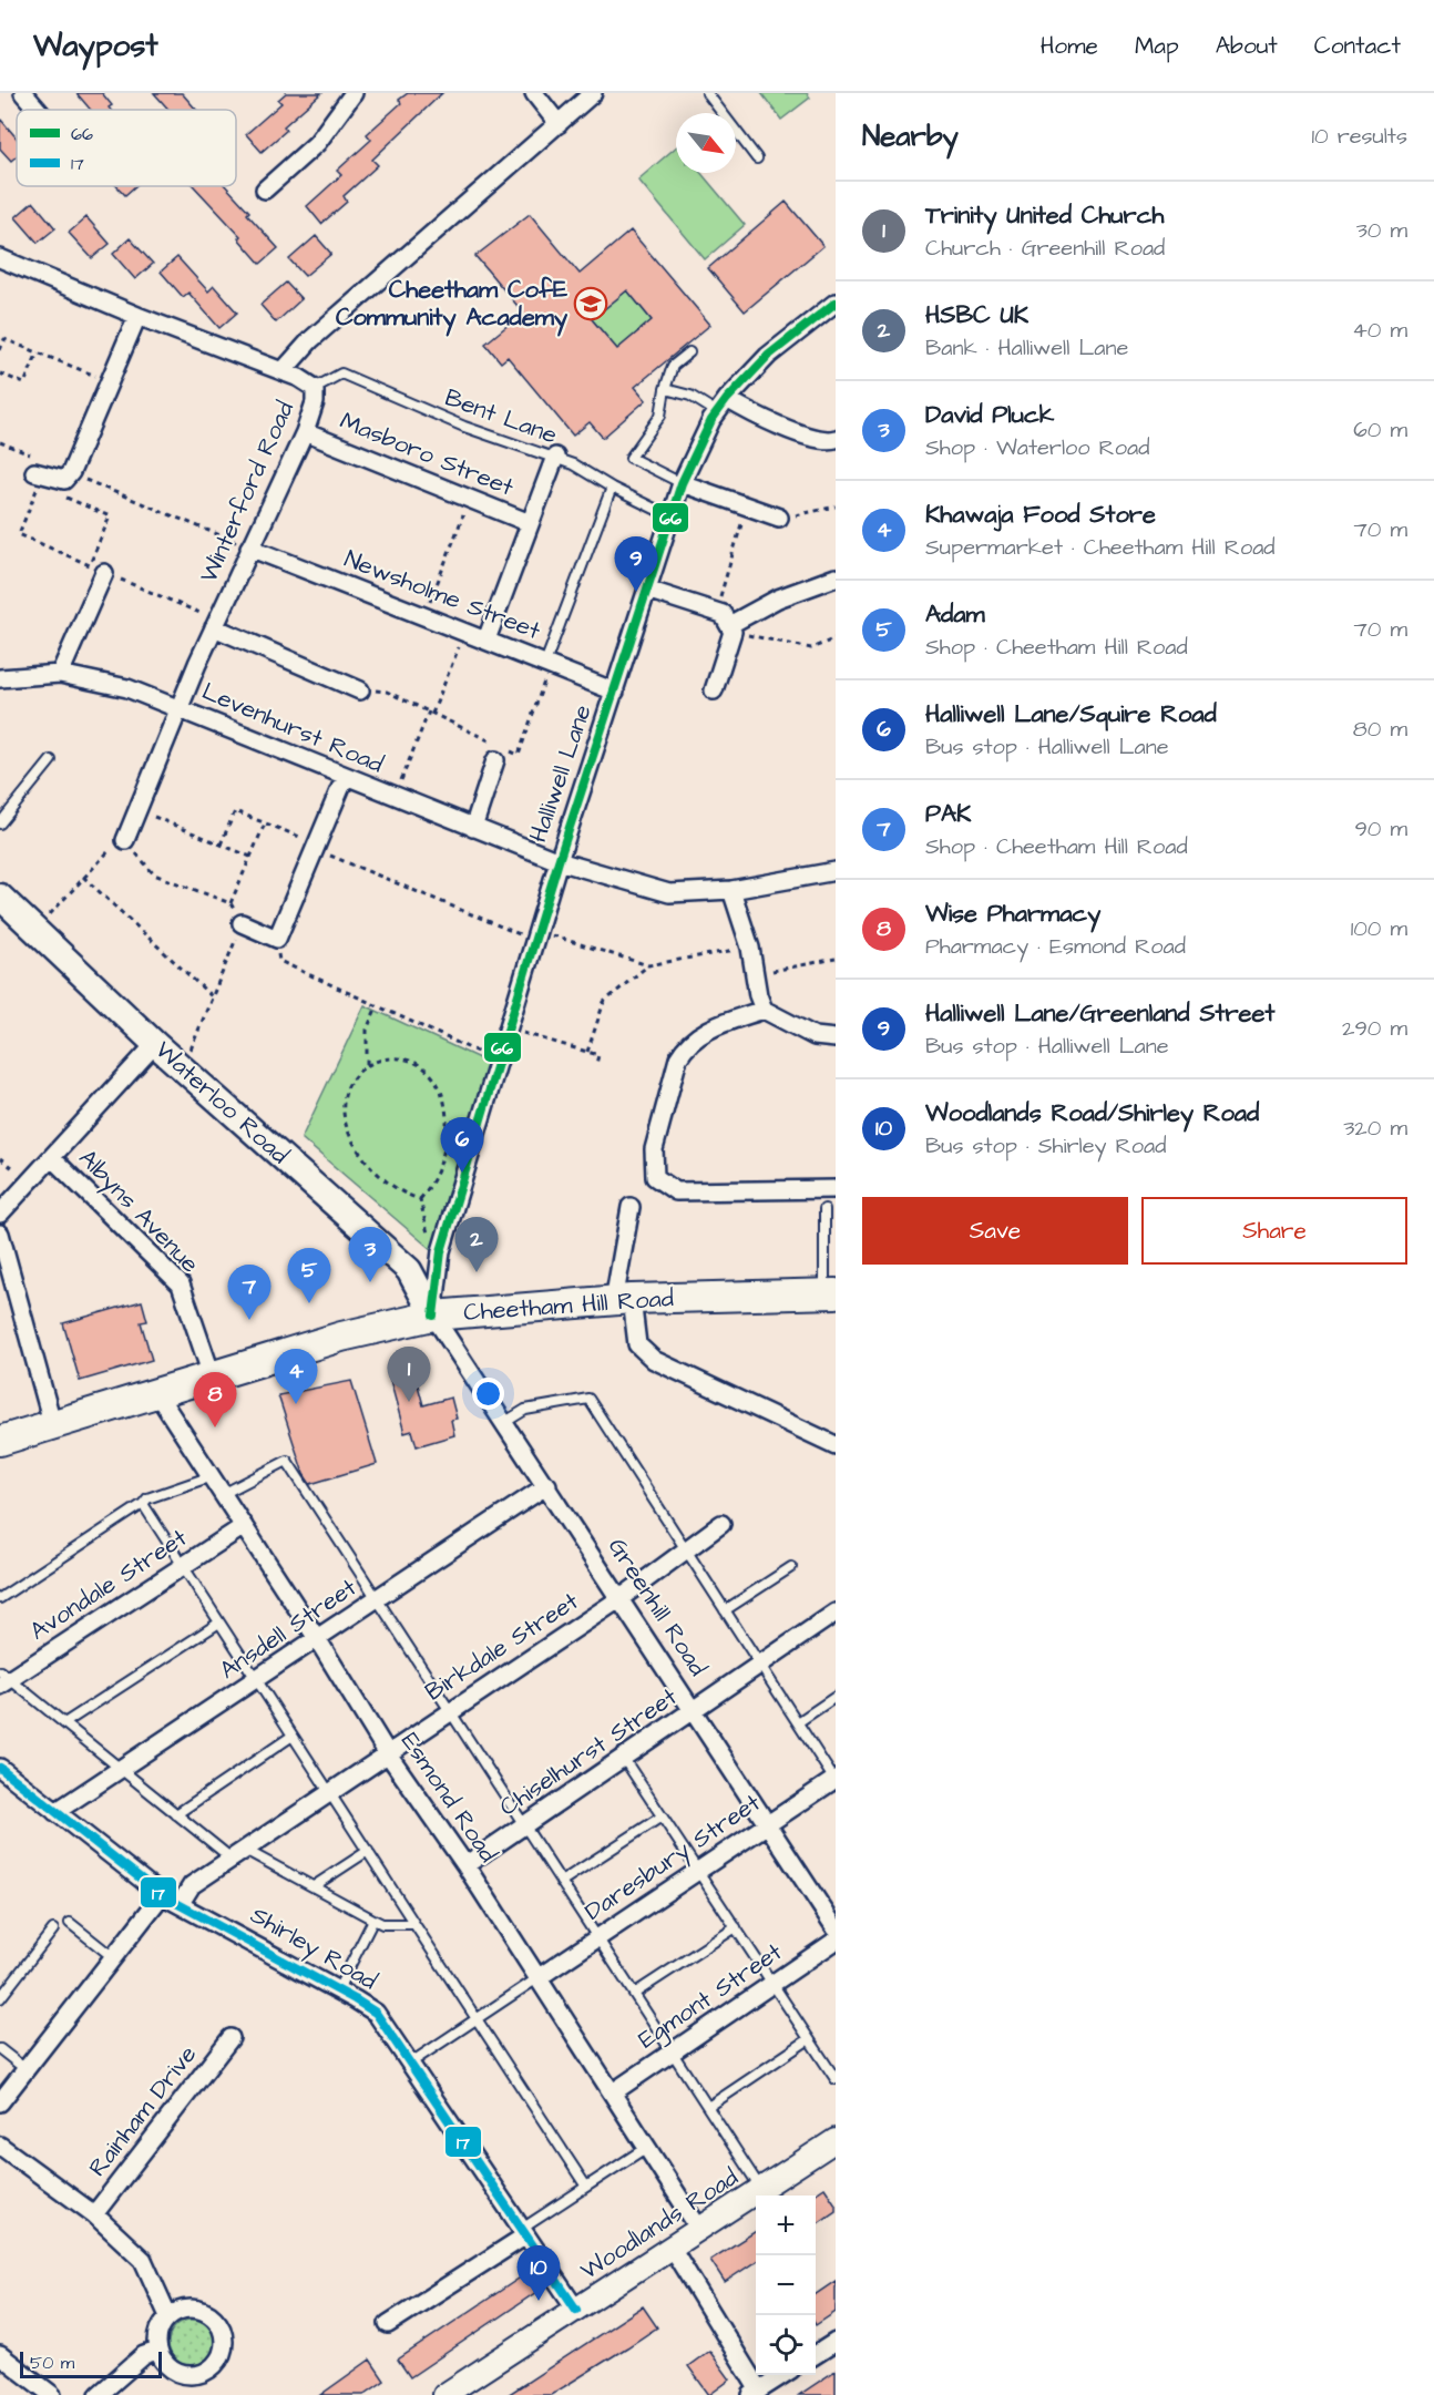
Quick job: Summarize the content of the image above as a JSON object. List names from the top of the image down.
{
  "streets": {
    "highway": ["Cheetham Hill Road"],
    "main road": ["Waterloo Road"],
    "street": [
      "Masboro Street",
      "Winterford Road",
      "Newsholme Street",
      "Levenhurst Road",
      "Halliwell Lane",
      "Albyns Avenue",
      "Avondale Street",
      "Greenhill Road",
      "Ansdell Street",
      "Birkdale Street",
      "Chiselhurst Street",
      "Esmond Road",
      "Daresbury Street",
      "Shirley Road",
      "Egmont Street",
      "Rainham Drive",
      "Woodlands Road"
    ],
    "lane": ["Bent Lane"]
  },
  "crossings": [
    ["Bent Lane", "Winterford Road"],
    ["Bent Lane", "Halliwell Lane"],
    ["Masboro Street", "Winterford Road"],
    ["Winterford Road", "Newsholme Street"],
    ["Winterford Road", "Levenhurst Road"],
    ["Newsholme Street", "Halliwell Lane"],
    ["Levenhurst Road", "Halliwell Lane"],
    ["Halliwell Lane", "Waterloo Road"],
    ["Halliwell Lane", "Cheetham Hill Road"],
    ["Halliwell Lane", "Greenhill Road"],
    ["Waterloo Road", "Cheetham Hill Road"],
    ["Waterloo Road", "Greenhill Road"],
    ["Albyns Avenue", "Cheetham Hill Road"],
    ["Cheetham Hill Road", "Greenhill Road"],
    ["Cheetham Hill Road", "Esmond Road"],
    ["Avondale Street", "Esmond Road"],
    ["Greenhill Road", "Ansdell Street"],
    ["Greenhill Road", "Birkdale Street"],
    ["Greenhill Road", "Chiselhurst Street"],
    ["Greenhill Road", "Daresbury Street"],
    ["Ansdell Street", "Esmond Road"],
    ["Ansdell Street", "Shirley Road"],
    ["Birkdale Street", "Esmond Road"],
    ["Birkdale Street", "Shirley Road"],
    ["Chiselhurst Street", "Esmond Road"],
    ["Esmond Road", "Daresbury Street"],
    ["Esmond Road", "Egmont Street"],
    ["Esmond Road", "Woodlands Road"],
    ["Shirley Road", "Woodlands Road"]
  ],
  "places": {
    "school or university": ["Cheetham CofE Community Academy"]
  },
  "lines": ["transit line 66", "transit line 17"],
  "legend": ["66", "17"],
  "scale_bar": "50 m",
  "north": "bottom right",
  "page": {
    "header": "Waypost",
    "nav": [
      "Home",
      "Map",
      "About",
      "Contact"
    ],
    "heading": ["Nearby", "10 results"],
    "list": [
      {
        "mark": "1",
        "name": "Trinity United Church",
        "note": "Church · Greenhill Road",
        "value": "30 m"
      },
      {
        "mark": "2",
        "name": "HSBC UK",
        "note": "Bank · Halliwell Lane",
        "value": "40 m"
      },
      {
        "mark": "3",
        "name": "David Pluck",
        "note": "Shop · Waterloo Road",
        "value": "60 m"
      },
      {
        "mark": "4",
        "name": "Khawaja Food Store",
        "note": "Supermarket · Cheetham Hill Road",
        "value": "70 m"
      },
      {
        "mark": "5",
        "name": "Adam",
        "note": "Shop · Cheetham Hill Road",
        "value": "70 m"
      },
      {
        "mark": "6",
        "name": "Halliwell Lane/Squire Road",
        "note": "Bus stop · Halliwell Lane",
        "value": "80 m"
      },
      {
        "mark": "7",
        "name": "PAK",
        "note": "Shop · Cheetham Hill Road",
        "value": "90 m"
      },
      {
        "mark": "8",
        "name": "Wise Pharmacy",
        "note": "Pharmacy · Esmond Road",
        "value": "100 m"
      },
      {
        "mark": "9",
        "name": "Halliwell Lane/Greenland Street",
        "note": "Bus stop · Halliwell Lane",
        "value": "290 m"
      },
      {
        "mark": "10",
        "name": "Woodlands Road/Shirley Road",
        "note": "Bus stop · Shirley Road",
        "value": "320 m"
      }
    ],
    "pins": [
      "9",
      "6",
      "2",
      "3",
      "5",
      "7",
      "1",
      "4",
      "8",
      "10"
    ],
    "buttons": ["Save", "Share"],
    "map_buttons": ["+", "−"],
    "scale": "50 m"
  }
}
